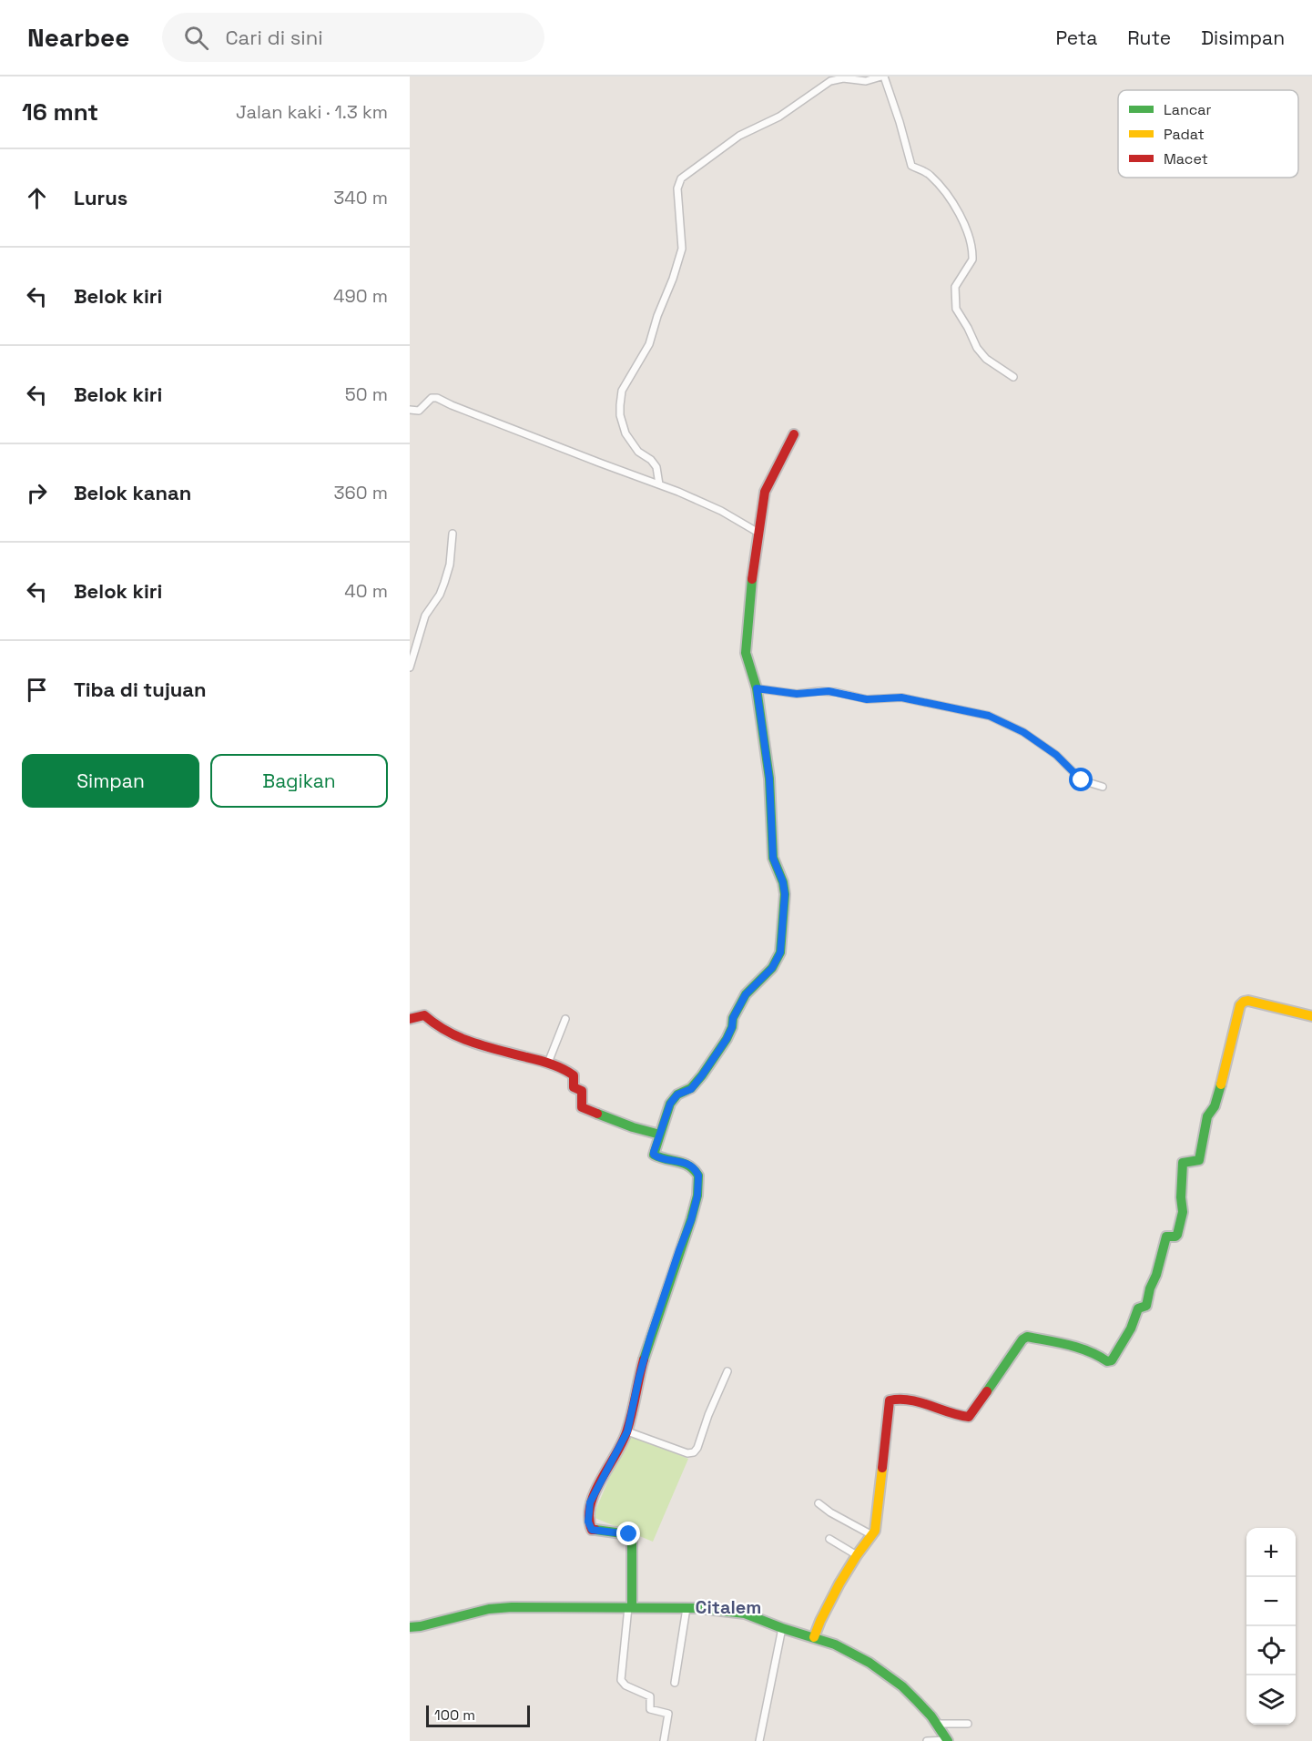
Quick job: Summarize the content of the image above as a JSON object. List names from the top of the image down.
{
  "districts": ["Citalem"],
  "legend": ["Lancar", "Padat", "Macet"],
  "scale_bar": "100 m",
  "page": {
    "header": "Nearbee",
    "search": "Cari di sini",
    "nav": ["Peta", "Rute", "Disimpan"],
    "heading": ["16 mnt", "Jalan kaki · 1.3 km"],
    "list": [
      ["Lurus", "340 m"],
      ["Belok kiri", "490 m"],
      ["Belok kiri", "50 m"],
      ["Belok kanan", "360 m"],
      ["Belok kiri", "40 m"],
      "Tiba di tujuan"
    ],
    "buttons": ["Simpan", "Bagikan"],
    "map_buttons": ["+", "−"],
    "scale": "100 m"
  }
}
